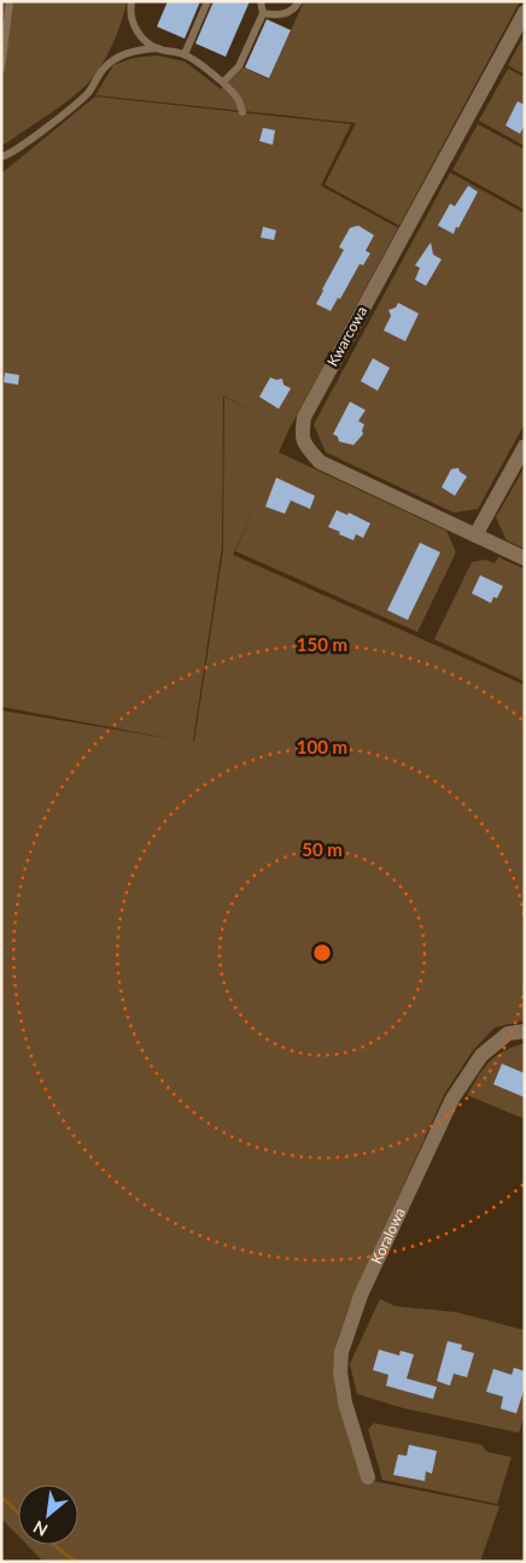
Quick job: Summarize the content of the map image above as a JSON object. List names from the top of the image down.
{
  "streets": {
    "street": ["Kwarcowa", "Koralowa"]
  },
  "north": "bottom left",
  "rings": ["150 m", "100 m", "50 m"]
}
